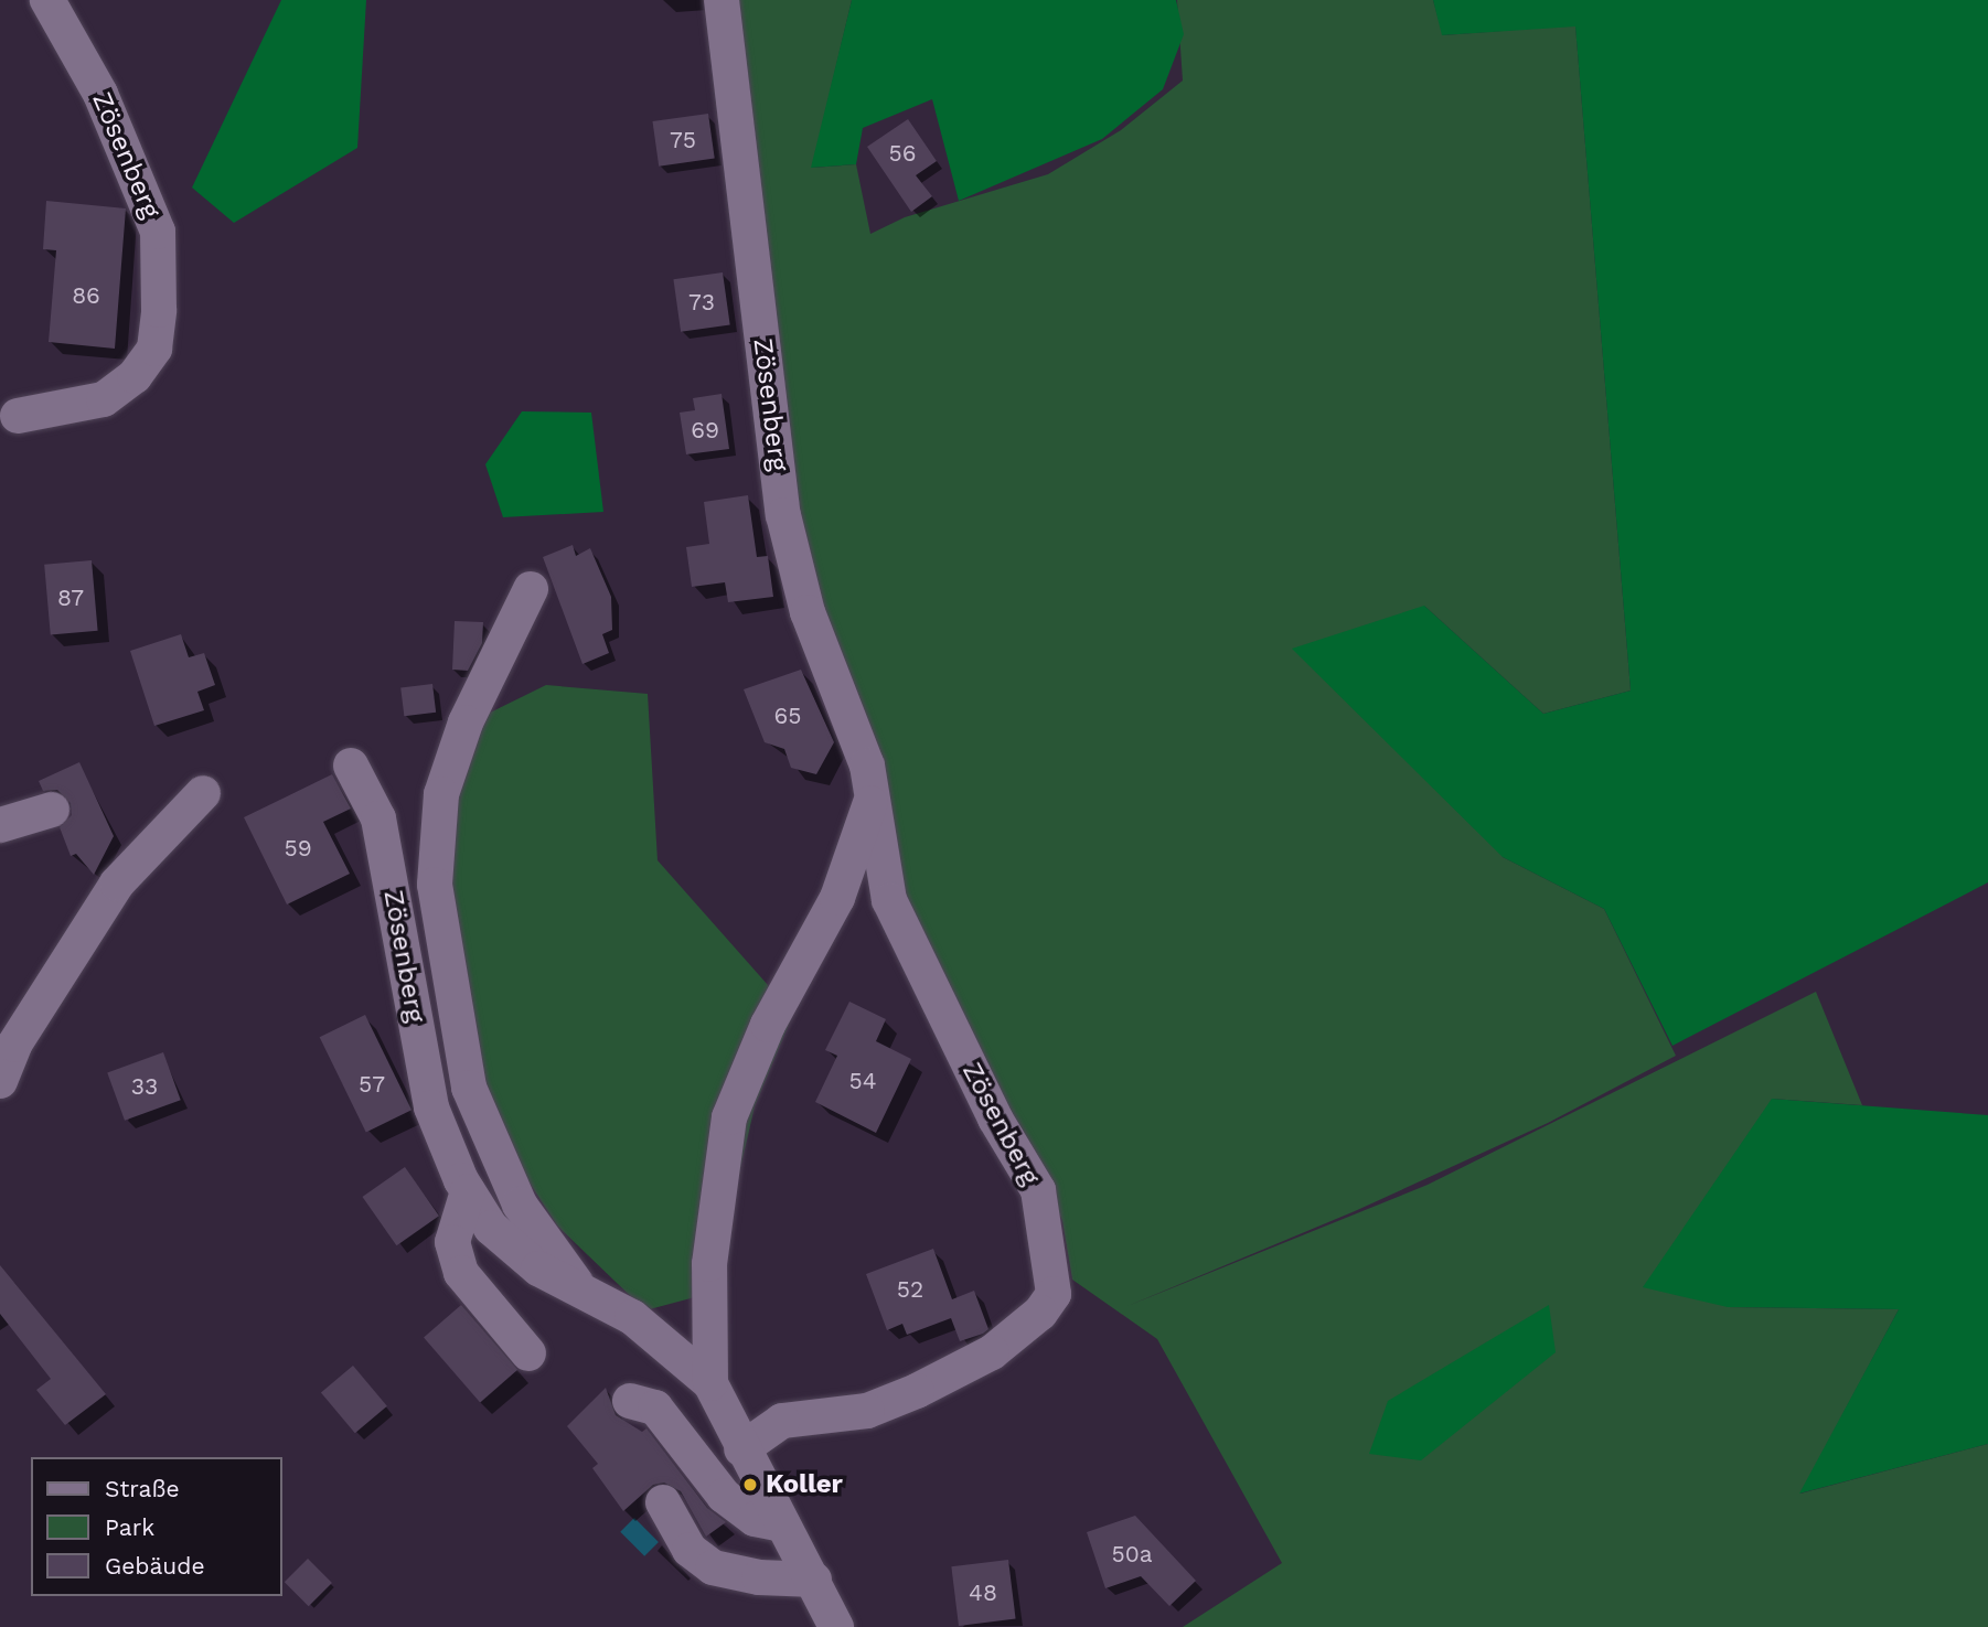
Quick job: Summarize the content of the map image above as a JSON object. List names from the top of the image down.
{
  "streets": {
    "street": ["Zösenberg"]
  },
  "places": ["Koller"],
  "house_numbers": [
    "75",
    "56",
    "86",
    "73",
    "69",
    "87",
    "65",
    "59",
    "54",
    "57",
    "33",
    "52",
    "50a",
    "48"
  ],
  "legend": ["Straße", "Park", "Gebäude"]
}
